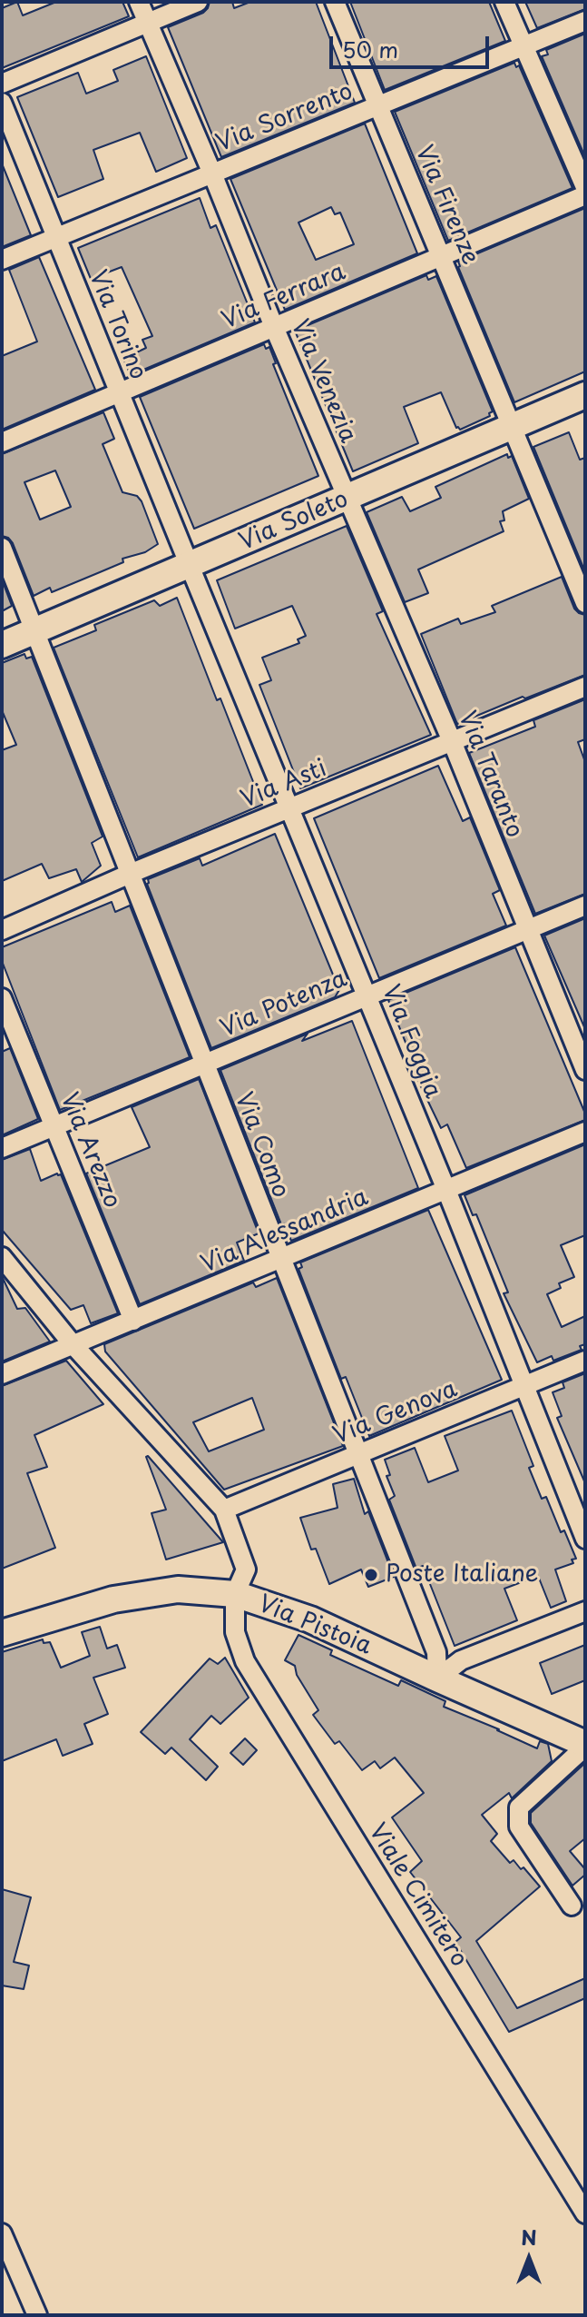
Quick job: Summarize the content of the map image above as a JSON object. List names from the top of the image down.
{
  "streets": {
    "street": [
      "Via Sorrento",
      "Via Firenze",
      "Via Ferrara",
      "Via Torino",
      "Via Venezia",
      "Via Soleto",
      "Via Taranto",
      "Via Asti",
      "Via Potenza",
      "Via Foggia",
      "Via Como",
      "Via Arezzo",
      "Via Alessandria",
      "Via Genova",
      "Via Pistoia",
      "Viale Cimitero"
    ]
  },
  "crossings": [
    ["Via Sorrento", "Via Firenze"],
    ["Via Sorrento", "Via Torino"],
    ["Via Sorrento", "Via Venezia"],
    ["Via Firenze", "Via Ferrara"],
    ["Via Firenze", "Via Soleto"],
    ["Via Ferrara", "Via Torino"],
    ["Via Ferrara", "Via Venezia"],
    ["Via Torino", "Via Soleto"],
    ["Via Torino", "Via Foggia"],
    ["Via Venezia", "Via Soleto"],
    ["Via Venezia", "Via Taranto"],
    ["Via Soleto", "Via Taranto"],
    ["Via Soleto", "Via Foggia"],
    ["Via Soleto", "Via Como"],
    ["Via Taranto", "Via Asti"],
    ["Via Taranto", "Via Potenza"],
    ["Via Asti", "Via Foggia"],
    ["Via Asti", "Via Como"],
    ["Via Potenza", "Via Foggia"],
    ["Via Potenza", "Via Como"],
    ["Via Potenza", "Via Arezzo"],
    ["Via Foggia", "Via Alessandria"],
    ["Via Foggia", "Via Genova"],
    ["Via Como", "Via Alessandria"],
    ["Via Como", "Via Genova"],
    ["Via Como", "Via Pistoia"],
    ["Via Arezzo", "Via Alessandria"],
    ["Via Alessandria", "Via Pistoia"],
    ["Via Genova", "Via Pistoia"],
    ["Via Pistoia", "Viale Cimitero"]
  ],
  "places": ["Poste Italiane"],
  "scale_bar": "50 m",
  "north": "top"
}
